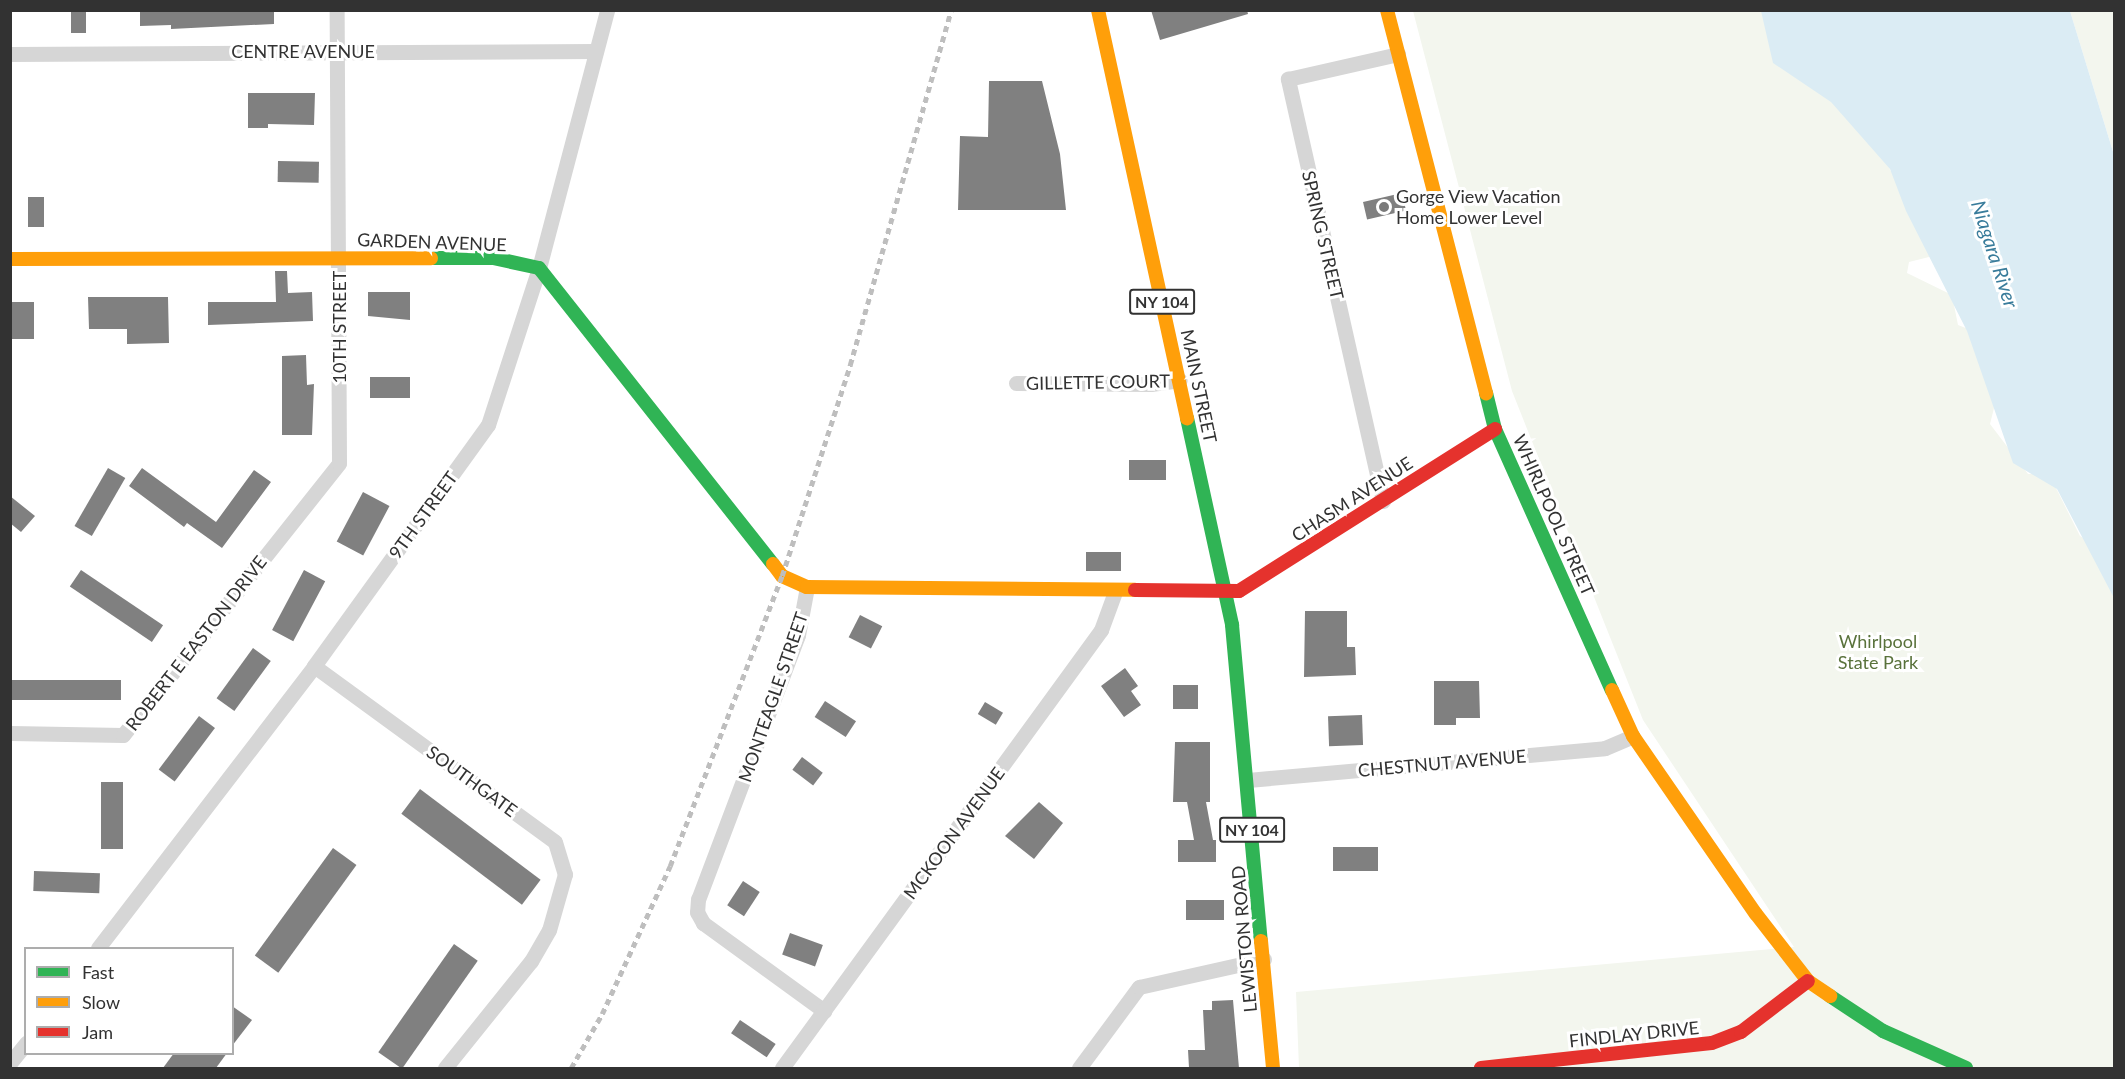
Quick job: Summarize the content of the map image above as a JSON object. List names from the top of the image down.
{
  "streets": {
    "street": [
      "CENTRE AVENUE",
      "SPRING STREET",
      "GARDEN AVENUE",
      "NY 104",
      "10TH STREET",
      "GILLETTE COURT",
      "MAIN STREET",
      "CHASM AVENUE",
      "9TH STREET",
      "WHIRLPOOL STREET",
      "ROBERT E EASTON DRIVE",
      "MONTEAGLE STREET",
      "CHESTNUT AVENUE",
      "SOUTHGATE",
      "MCKOON AVENUE",
      "LEWISTON ROAD",
      "FINDLAY DRIVE"
    ]
  },
  "crossings": [
    ["CENTRE AVENUE", "10TH STREET"],
    ["CENTRE AVENUE", "9TH STREET"],
    ["SPRING STREET", "CHASM AVENUE"],
    ["SPRING STREET", "WHIRLPOOL STREET"],
    ["GARDEN AVENUE", "10TH STREET"],
    ["GARDEN AVENUE", "9TH STREET"],
    ["10TH STREET", "ROBERT E EASTON DRIVE"],
    ["GILLETTE COURT", "MAIN STREET"],
    ["MAIN STREET", "CHASM AVENUE"],
    ["MAIN STREET", "MONTEAGLE STREET"],
    ["MAIN STREET", "LEWISTON ROAD"],
    ["CHASM AVENUE", "WHIRLPOOL STREET"],
    ["CHASM AVENUE", "MONTEAGLE STREET"],
    ["CHASM AVENUE", "LEWISTON ROAD"],
    ["9TH STREET", "SOUTHGATE"],
    ["WHIRLPOOL STREET", "CHESTNUT AVENUE"],
    ["WHIRLPOOL STREET", "FINDLAY DRIVE"],
    ["MONTEAGLE STREET", "MCKOON AVENUE"],
    ["MONTEAGLE STREET", "LEWISTON ROAD"],
    ["CHESTNUT AVENUE", "LEWISTON ROAD"]
  ],
  "water": ["Niagara River"],
  "parks": ["Whirlpool State Park"],
  "places": ["Gorge View Vacation Home Lower Level"],
  "legend": ["Fast", "Slow", "Jam"]
}
